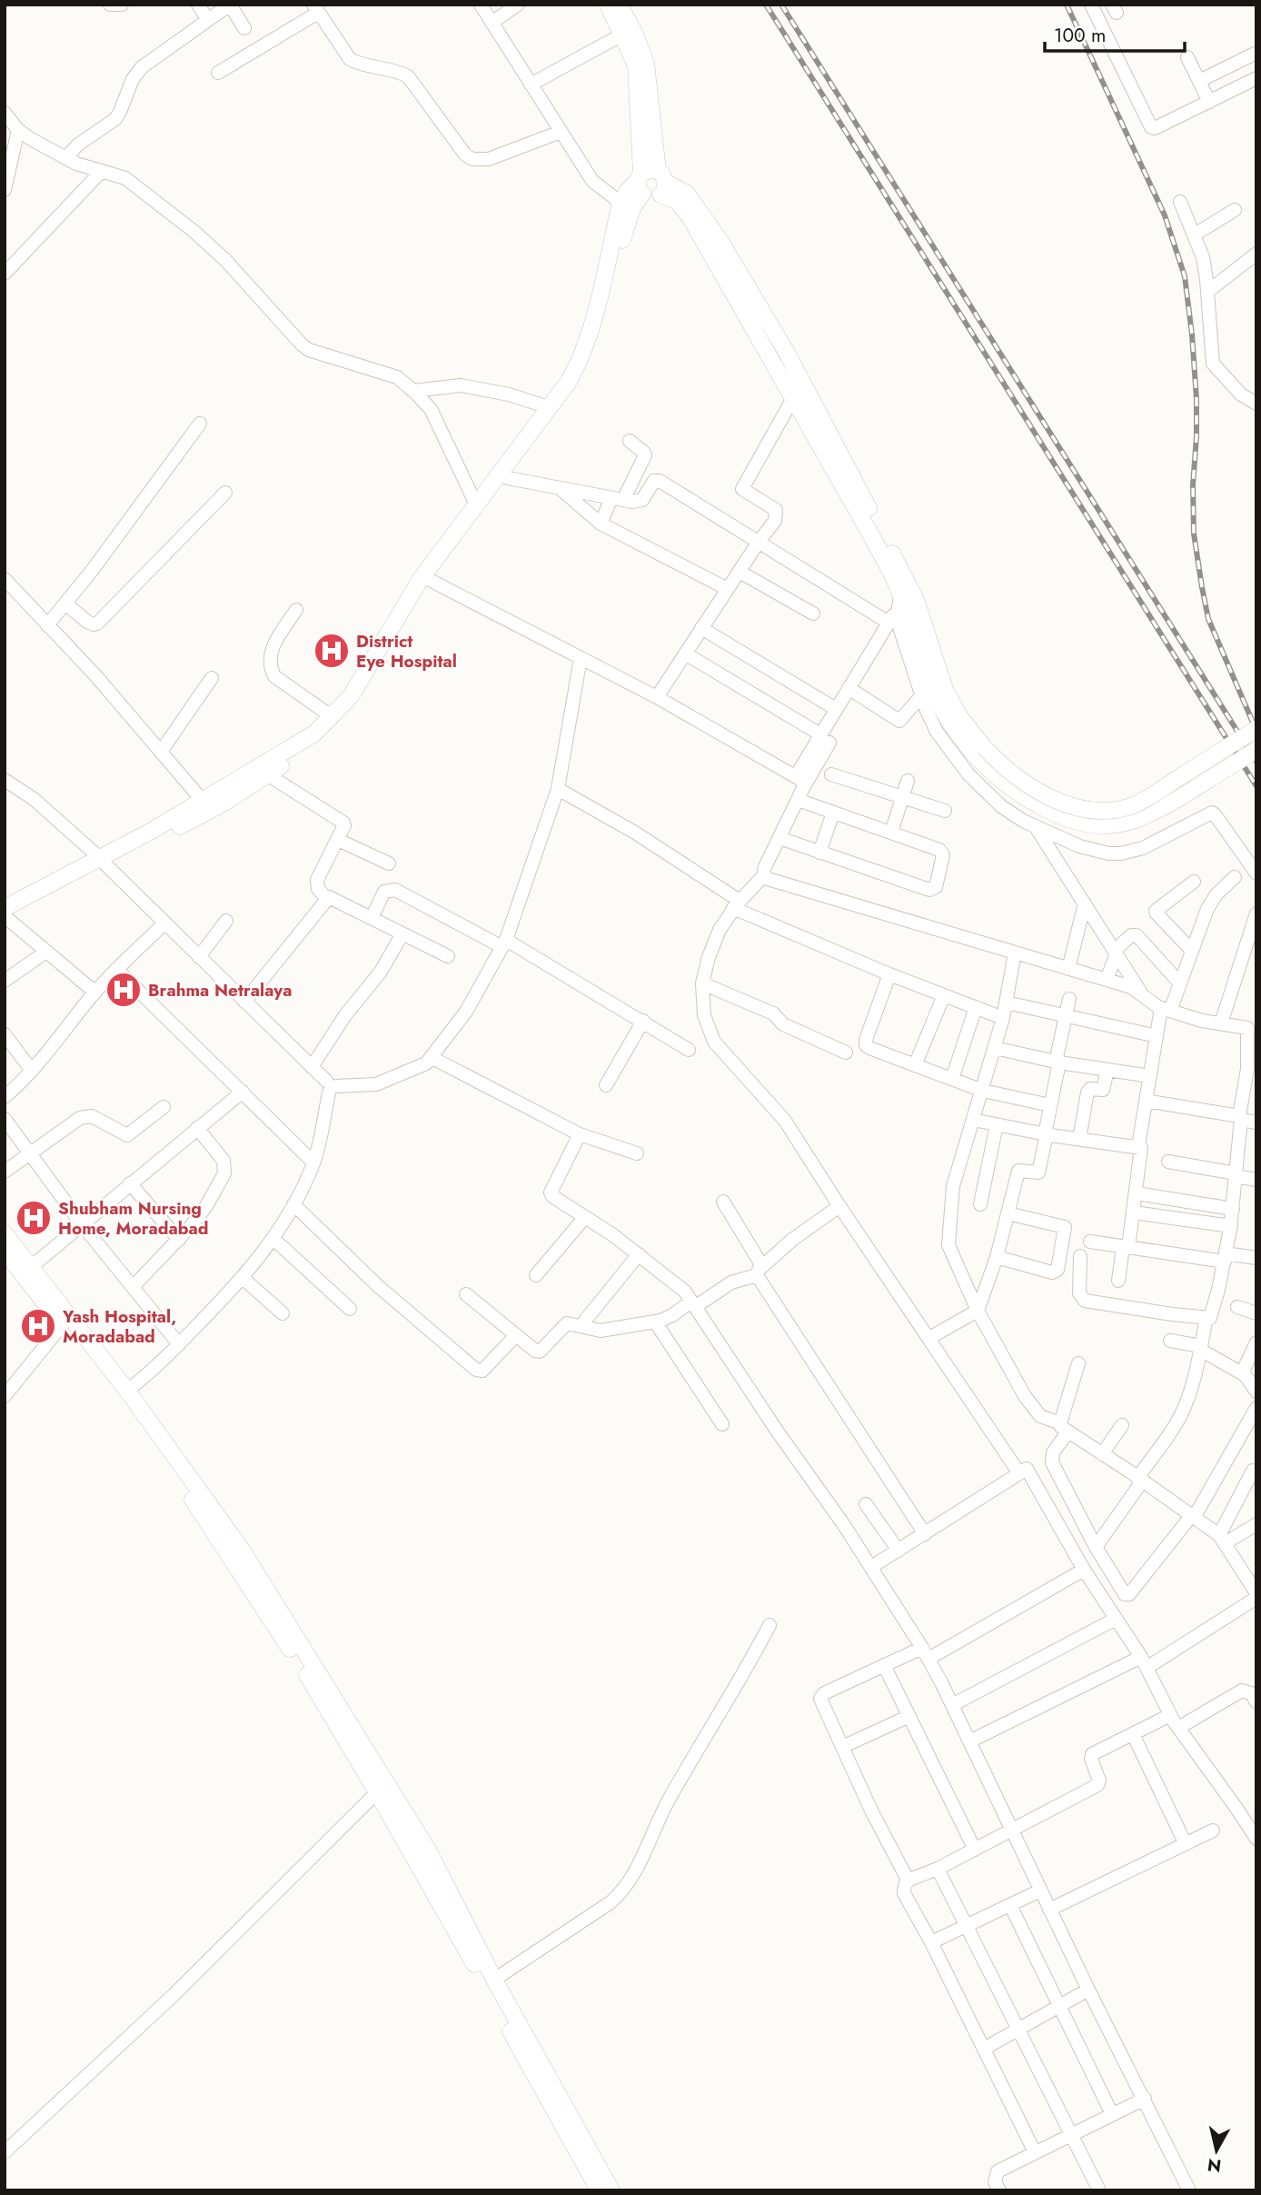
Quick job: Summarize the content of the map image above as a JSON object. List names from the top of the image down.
{
  "places": {
    "hospital": [
      "District Eye Hospital",
      "Brahma Netralaya",
      "Shubham Nursing Home, Moradabad",
      "Yash Hospital, Moradabad"
    ]
  },
  "scale_bar": "100 m",
  "north": "bottom"
}
